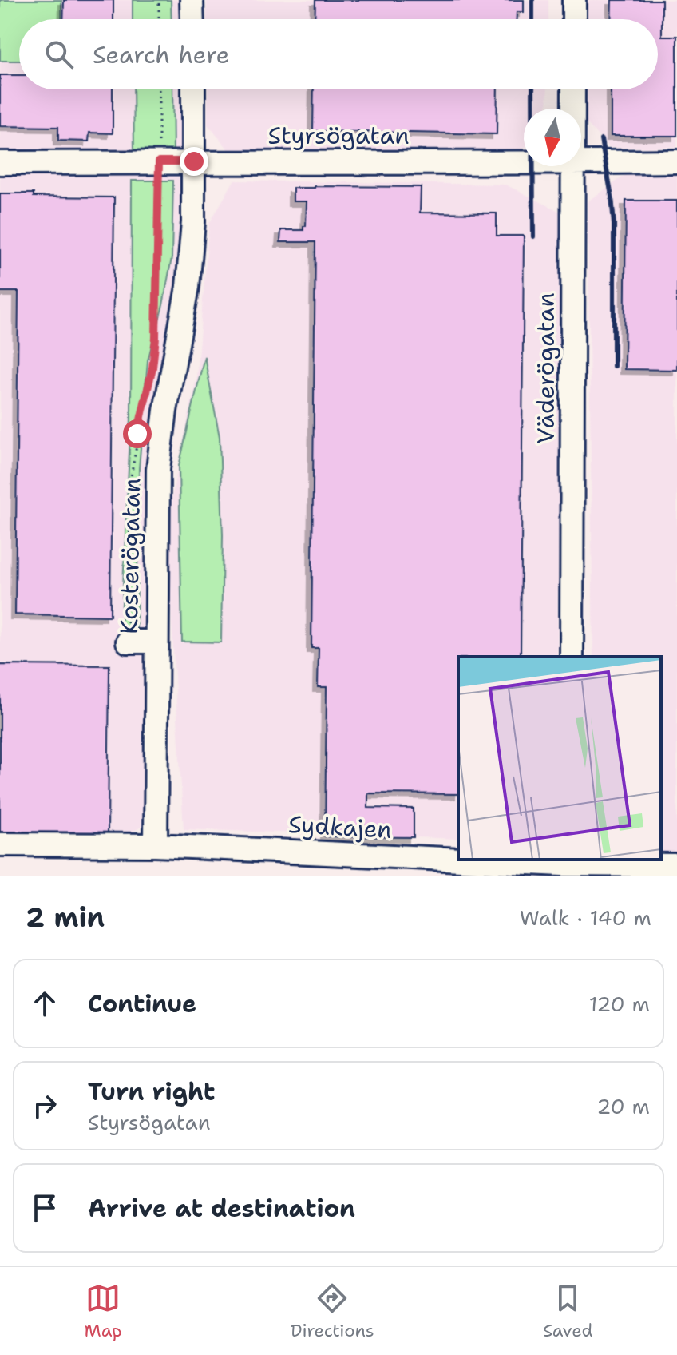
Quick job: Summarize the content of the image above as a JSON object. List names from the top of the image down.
{
  "streets": {
    "street": [
      "Styrsögatan",
      "Väderögatan",
      "Kosterögatan",
      "Sydkajen"
    ]
  },
  "crossings": [
    ["Styrsögatan", "Kosterögatan"],
    ["Kosterögatan", "Sydkajen"]
  ],
  "north": "bottom",
  "page": {
    "search": "Search here",
    "heading": ["2 min", "Walk · 140 m"],
    "list": [
      ["Continue", "120 m"],
      ["Turn right", "Styrsögatan", "20 m"],
      "Arrive at destination"
    ],
    "nav": ["Map", "Directions", "Saved"]
  }
}
